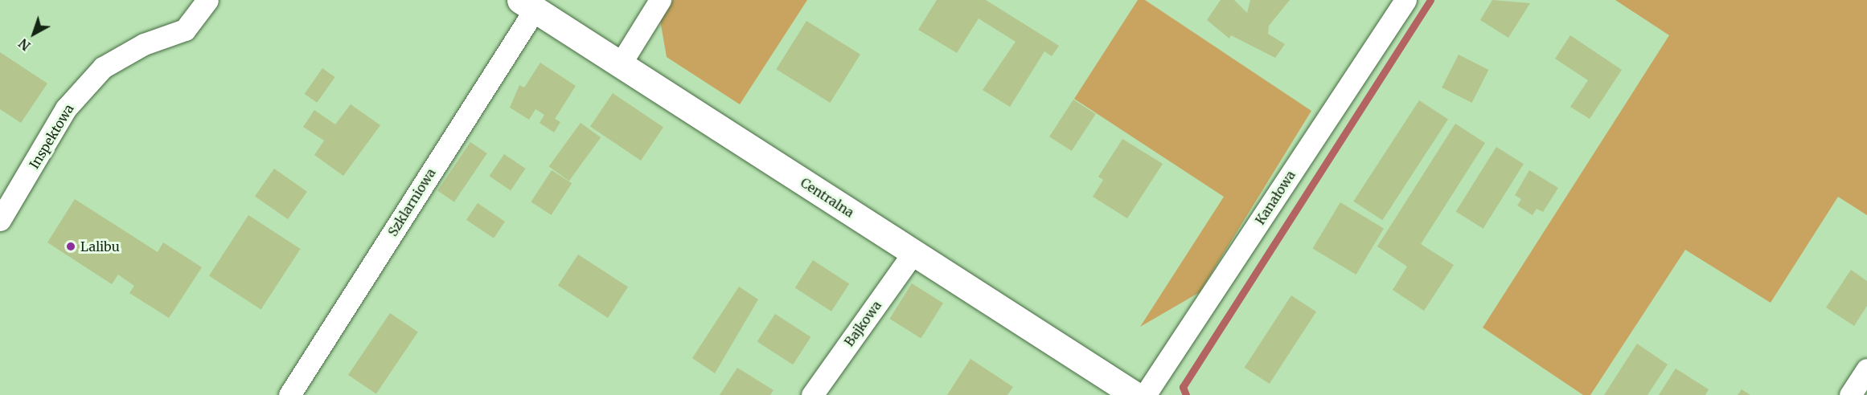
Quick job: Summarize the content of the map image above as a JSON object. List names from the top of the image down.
{
  "streets": {
    "street": [
      "Inspektowa",
      "Centralna",
      "Kanałowa",
      "Szklarniowa",
      "Bajkowa"
    ]
  },
  "crossings": [
    ["Centralna", "Szklarniowa"],
    ["Centralna", "Bajkowa"]
  ],
  "places": ["Lalibu"],
  "north": "bottom left"
}
